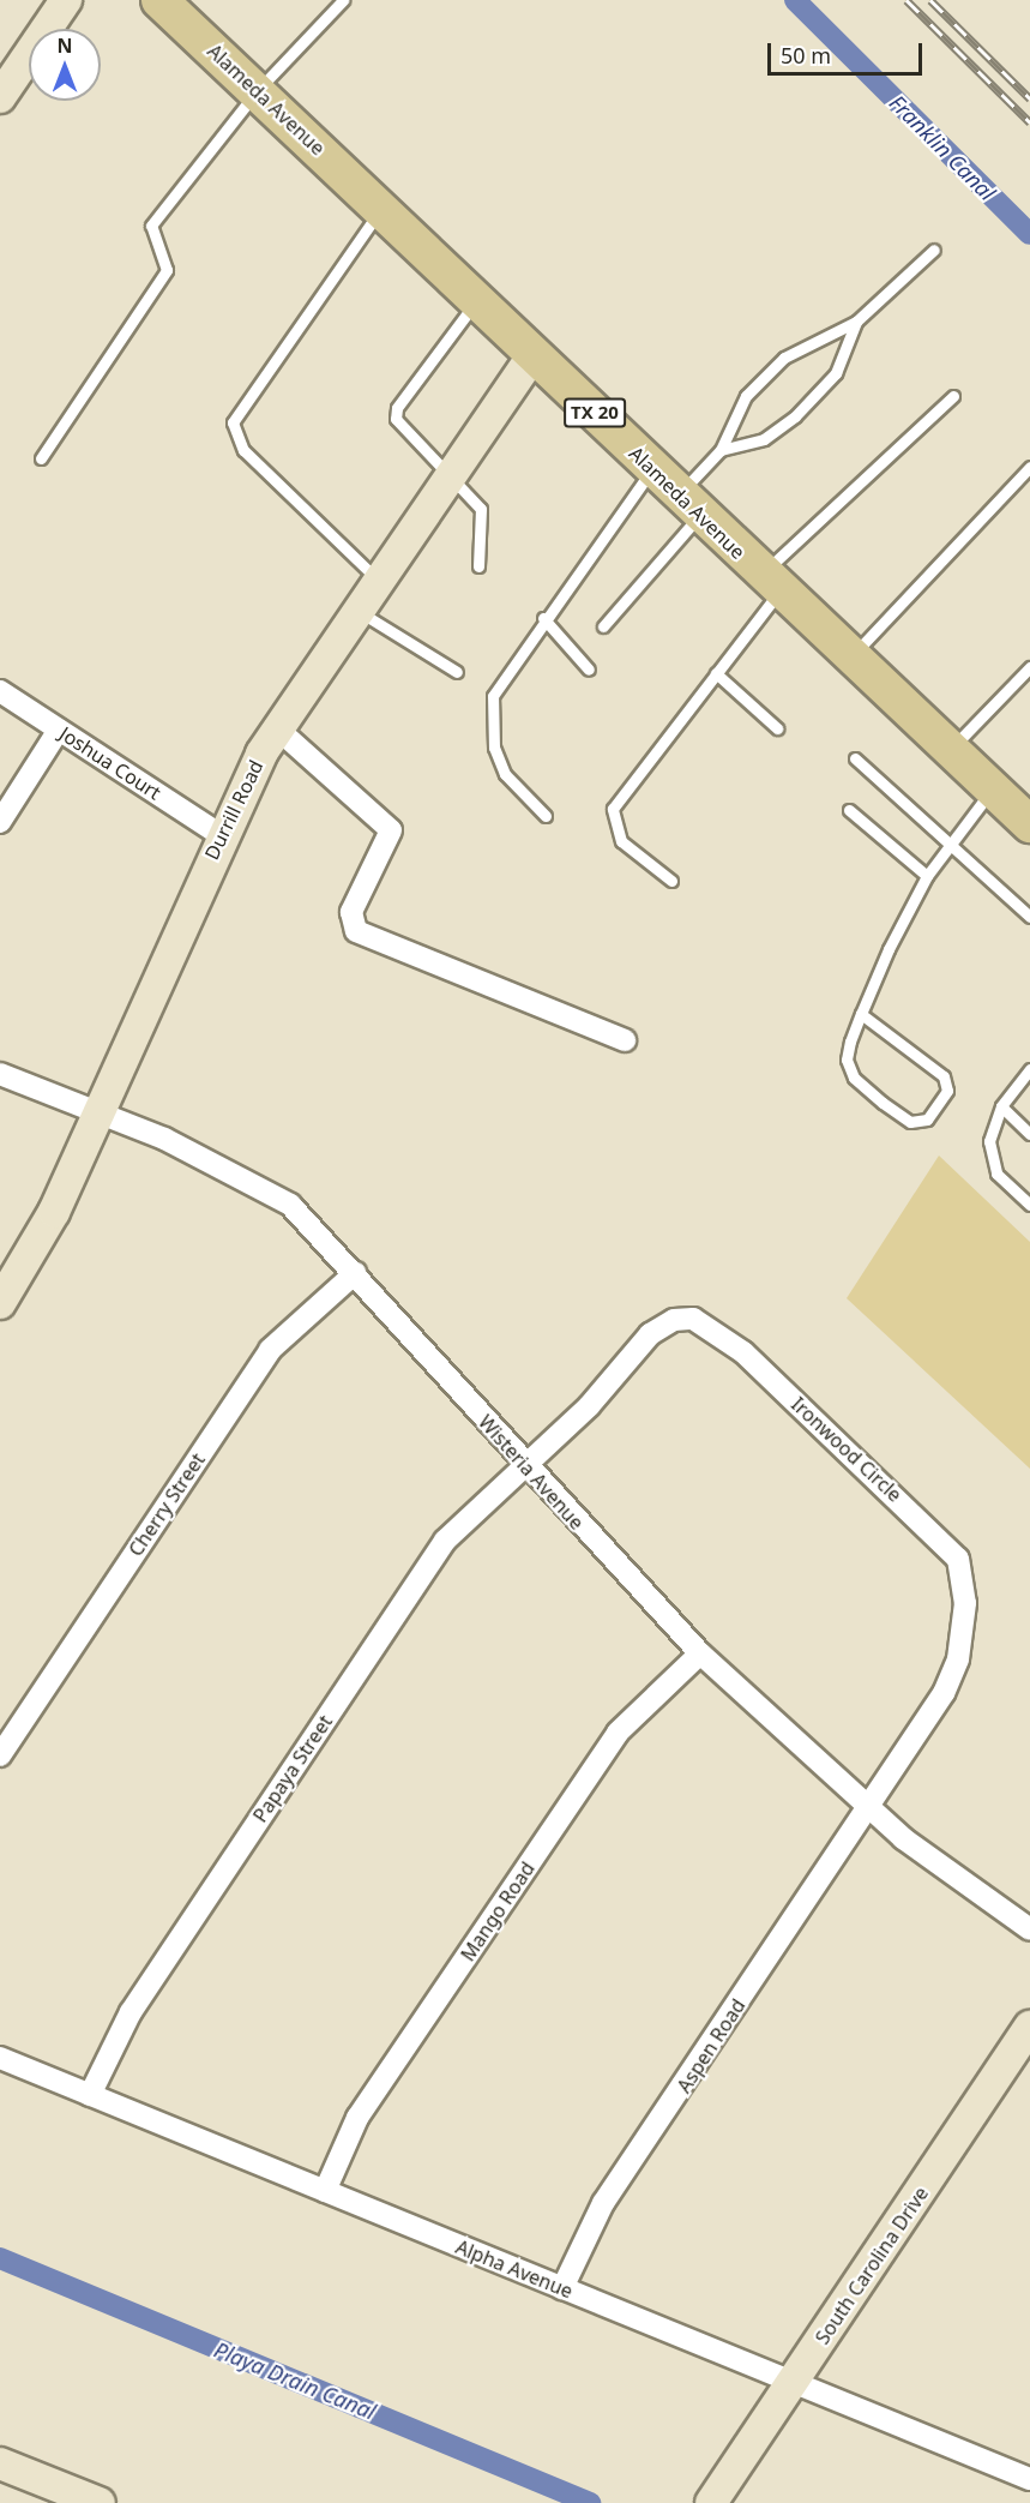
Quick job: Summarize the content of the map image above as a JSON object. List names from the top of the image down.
{
  "streets": {
    "main road": ["Alameda Avenue", "TX 20"],
    "street": [
      "Joshua Court",
      "Durrill Road",
      "Ironwood Circle",
      "Wisteria Avenue",
      "Cherry Street",
      "Papaya Street",
      "Mango Road",
      "Aspen Road",
      "South Carolina Drive",
      "Alpha Avenue"
    ]
  },
  "crossings": [
    ["Alameda Avenue", "Durrill Road"],
    ["Joshua Court", "Durrill Road"],
    ["Durrill Road", "Wisteria Avenue"],
    ["Ironwood Circle", "Wisteria Avenue"],
    ["Ironwood Circle", "Papaya Street"],
    ["Ironwood Circle", "Aspen Road"],
    ["Wisteria Avenue", "Cherry Street"],
    ["Wisteria Avenue", "Papaya Street"],
    ["Wisteria Avenue", "Mango Road"],
    ["Wisteria Avenue", "Aspen Road"],
    ["Papaya Street", "Alpha Avenue"],
    ["Mango Road", "Alpha Avenue"],
    ["Aspen Road", "Alpha Avenue"],
    ["South Carolina Drive", "Alpha Avenue"]
  ],
  "water": ["Franklin Canal", "Playa Drain Canal"],
  "scale_bar": "50 m",
  "north": "top"
}
